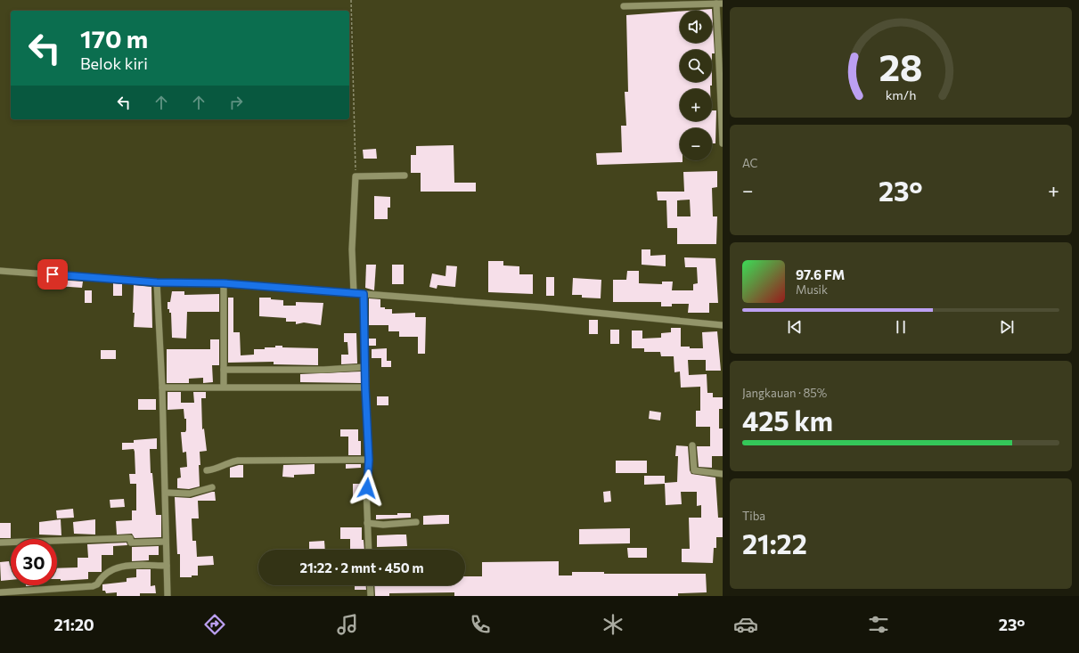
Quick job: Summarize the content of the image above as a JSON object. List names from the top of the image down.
{
  "page": {
    "map_buttons": ["+", "−"],
    "turn": ["170 m", "Belok kiri"],
    "tile": [
      "AC",
      ["Jangkauan · 85%", "425 km"],
      ["Tiba", "21:22"]
    ],
    "heat": ["−", "23°", "+"],
    "song": ["97.6 FM", "Musik"],
    "limit": "30",
    "trip": "21:22 · 2 mnt · 450 m",
    "tabs": ["21:20", "23°"],
    "gauge": ["28", "km/h"]
  }
}
